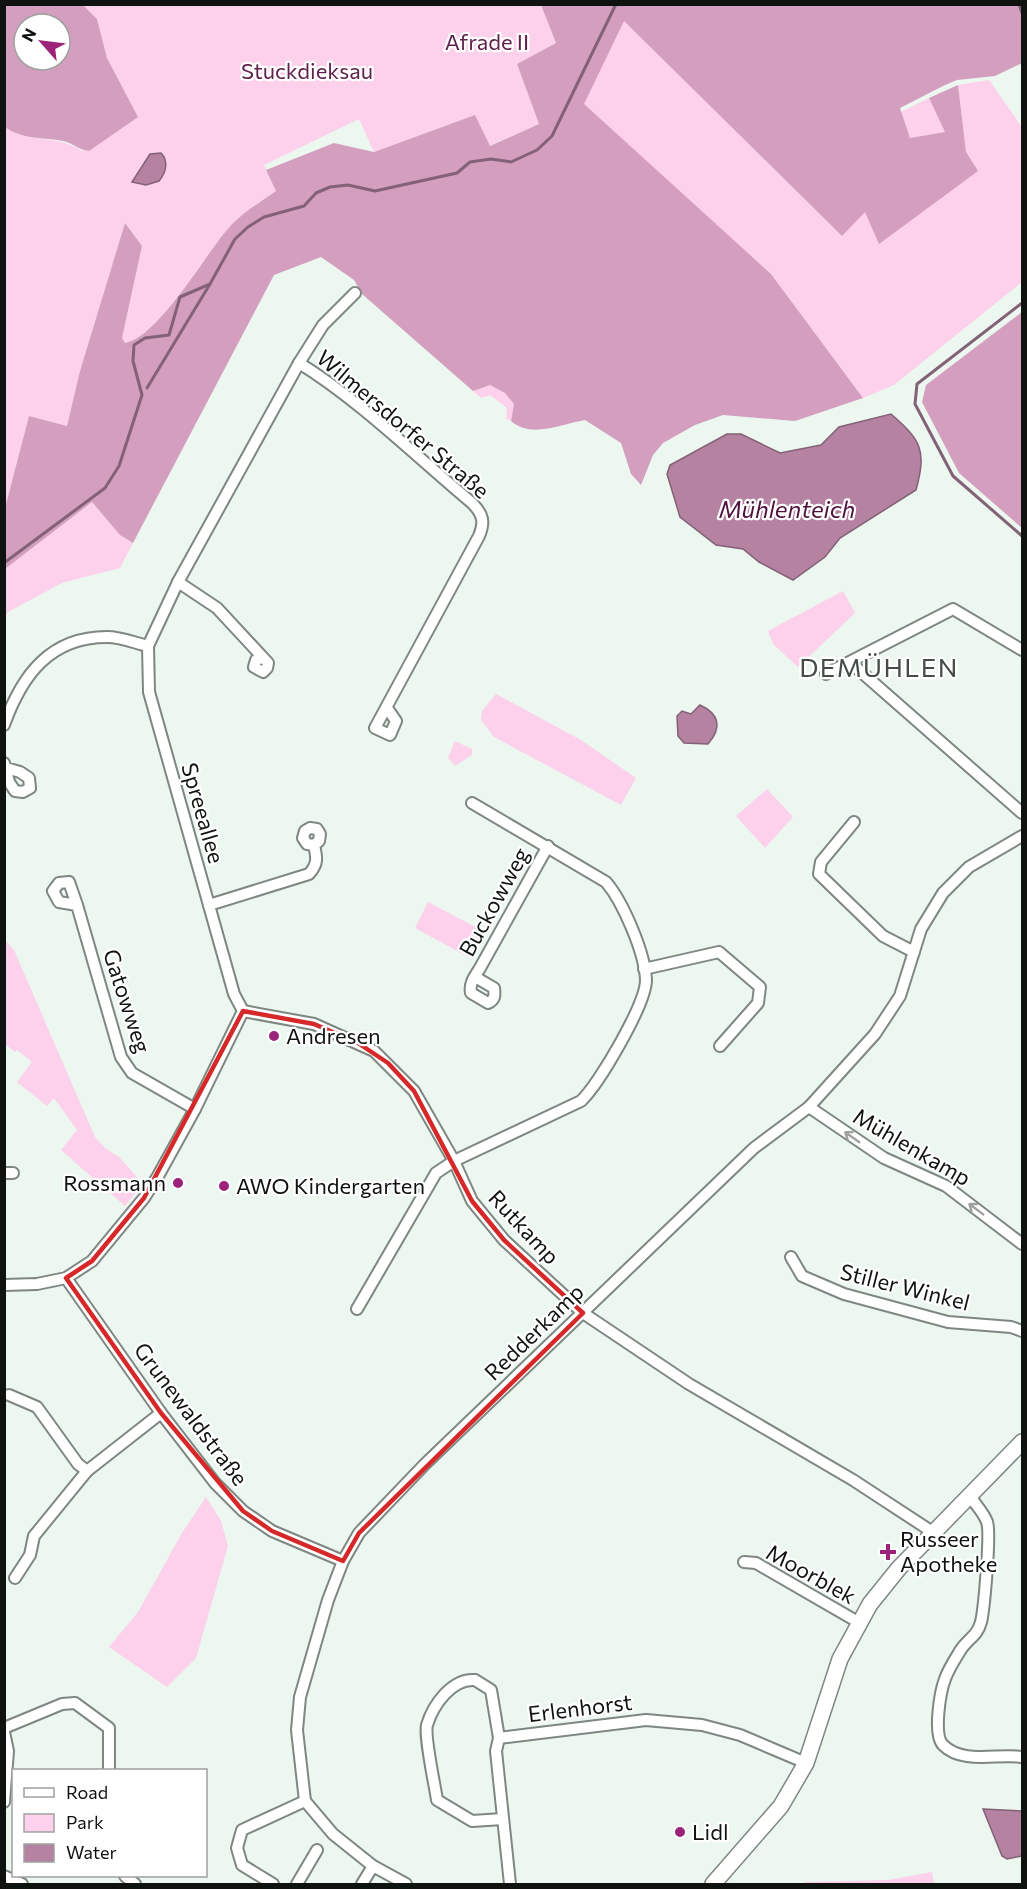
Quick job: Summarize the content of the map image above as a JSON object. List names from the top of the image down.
{
  "streets": {
    "street": [
      "Wilmersdorfer Straße",
      "Spreeallee",
      "Buckowweg",
      "Gatowweg",
      "Mühlenkamp",
      "Rutkamp",
      "Stiller Winkel",
      "Redderkamp",
      "Grunewaldstraße",
      "Moorblek",
      "Erlenhorst"
    ]
  },
  "crossings": [
    ["Wilmersdorfer Straße", "Spreeallee"],
    ["Spreeallee", "Rutkamp"],
    ["Mühlenkamp", "Redderkamp"],
    ["Rutkamp", "Redderkamp"],
    ["Redderkamp", "Grunewaldstraße"]
  ],
  "one_way": ["Mühlenkamp"],
  "districts": ["DEMÜHLEN"],
  "water": ["Mühlenteich"],
  "parks": ["Afrade II", "Stuckdieksau"],
  "places": {
    "other": [
      "Andresen",
      "Rossmann",
      "AWO Kindergarten",
      "Lidl"
    ],
    "health": ["Russeer Apotheke"]
  },
  "legend": ["Road", "Park", "Water"],
  "north": "top left"
}
